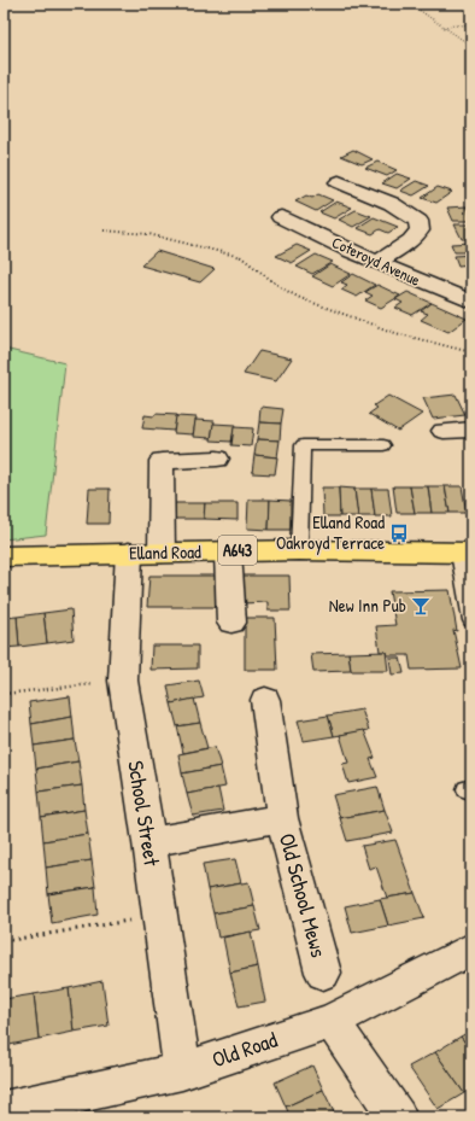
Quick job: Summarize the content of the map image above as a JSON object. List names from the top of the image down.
{
  "streets": {
    "main road": ["A643", "Elland Road"],
    "street": [
      "Coteroyd Avenue",
      "School Street",
      "Old School Mews",
      "Old Road"
    ]
  },
  "crossings": [
    ["Elland Road", "School Street"],
    ["School Street", "Old School Mews"],
    ["School Street", "Old Road"]
  ],
  "places": {
    "bus stop": ["Elland Road Oakroyd Terrace"],
    "bar": ["New Inn Pub"]
  }
}
